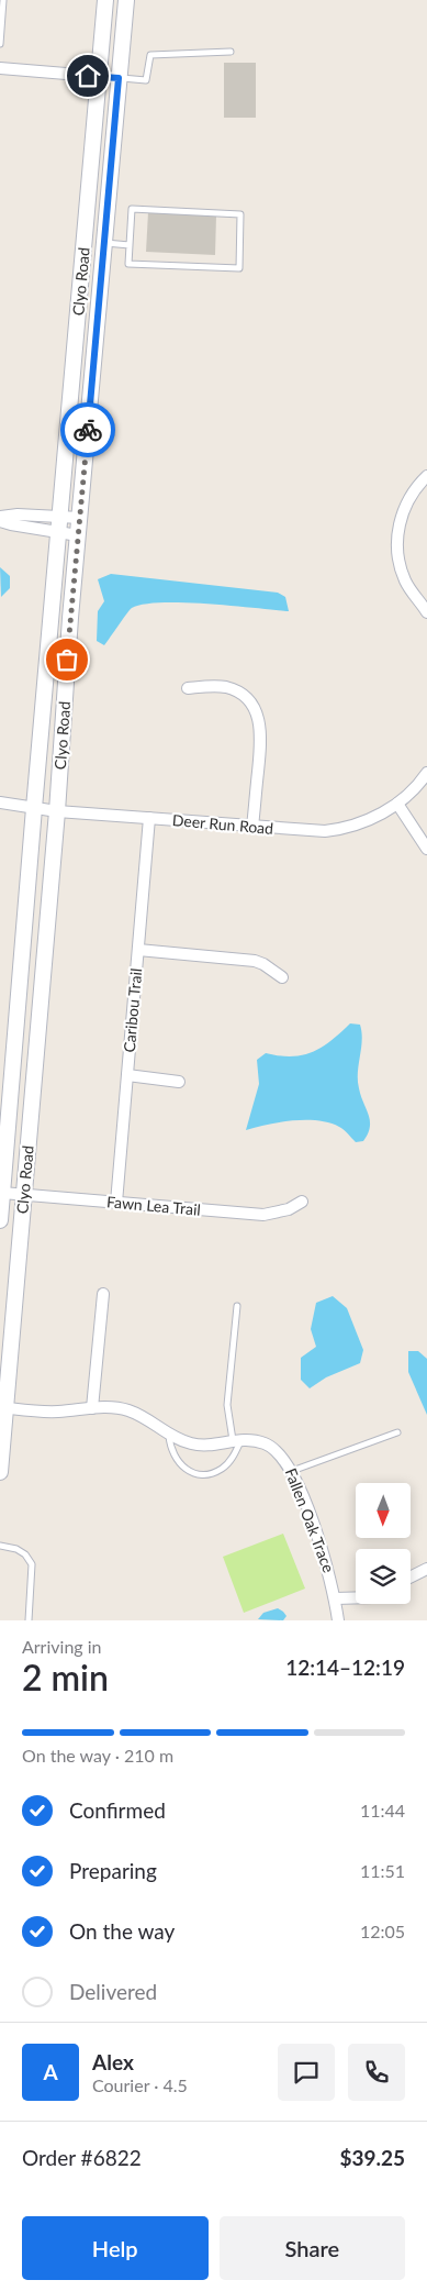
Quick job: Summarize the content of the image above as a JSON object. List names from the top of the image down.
{
  "streets": {
    "street": [
      "Clyo Road",
      "Deer Run Road",
      "Caribou Trail",
      "Fawn Lea Trail",
      "Fallen Oak Trace"
    ]
  },
  "crossings": [
    ["Clyo Road", "Deer Run Road"],
    ["Clyo Road", "Fawn Lea Trail"],
    ["Clyo Road", "Fallen Oak Trace"],
    ["Deer Run Road", "Caribou Trail"],
    ["Caribou Trail", "Fawn Lea Trail"]
  ],
  "north": "bottom",
  "page": {
    "heading": ["2 min", "Arriving in", "12:14–12:19"],
    "panel": [
      "Alex",
      "Courier · 4.5",
      "Order #6822",
      "$39.25"
    ],
    "bar": "On the way · 210 m",
    "list": [
      ["Confirmed", "11:44"],
      ["Preparing", "11:51"],
      ["On the way", "12:05"],
      "Delivered"
    ],
    "round": "A",
    "buttons": ["Help", "Share"]
  }
}
